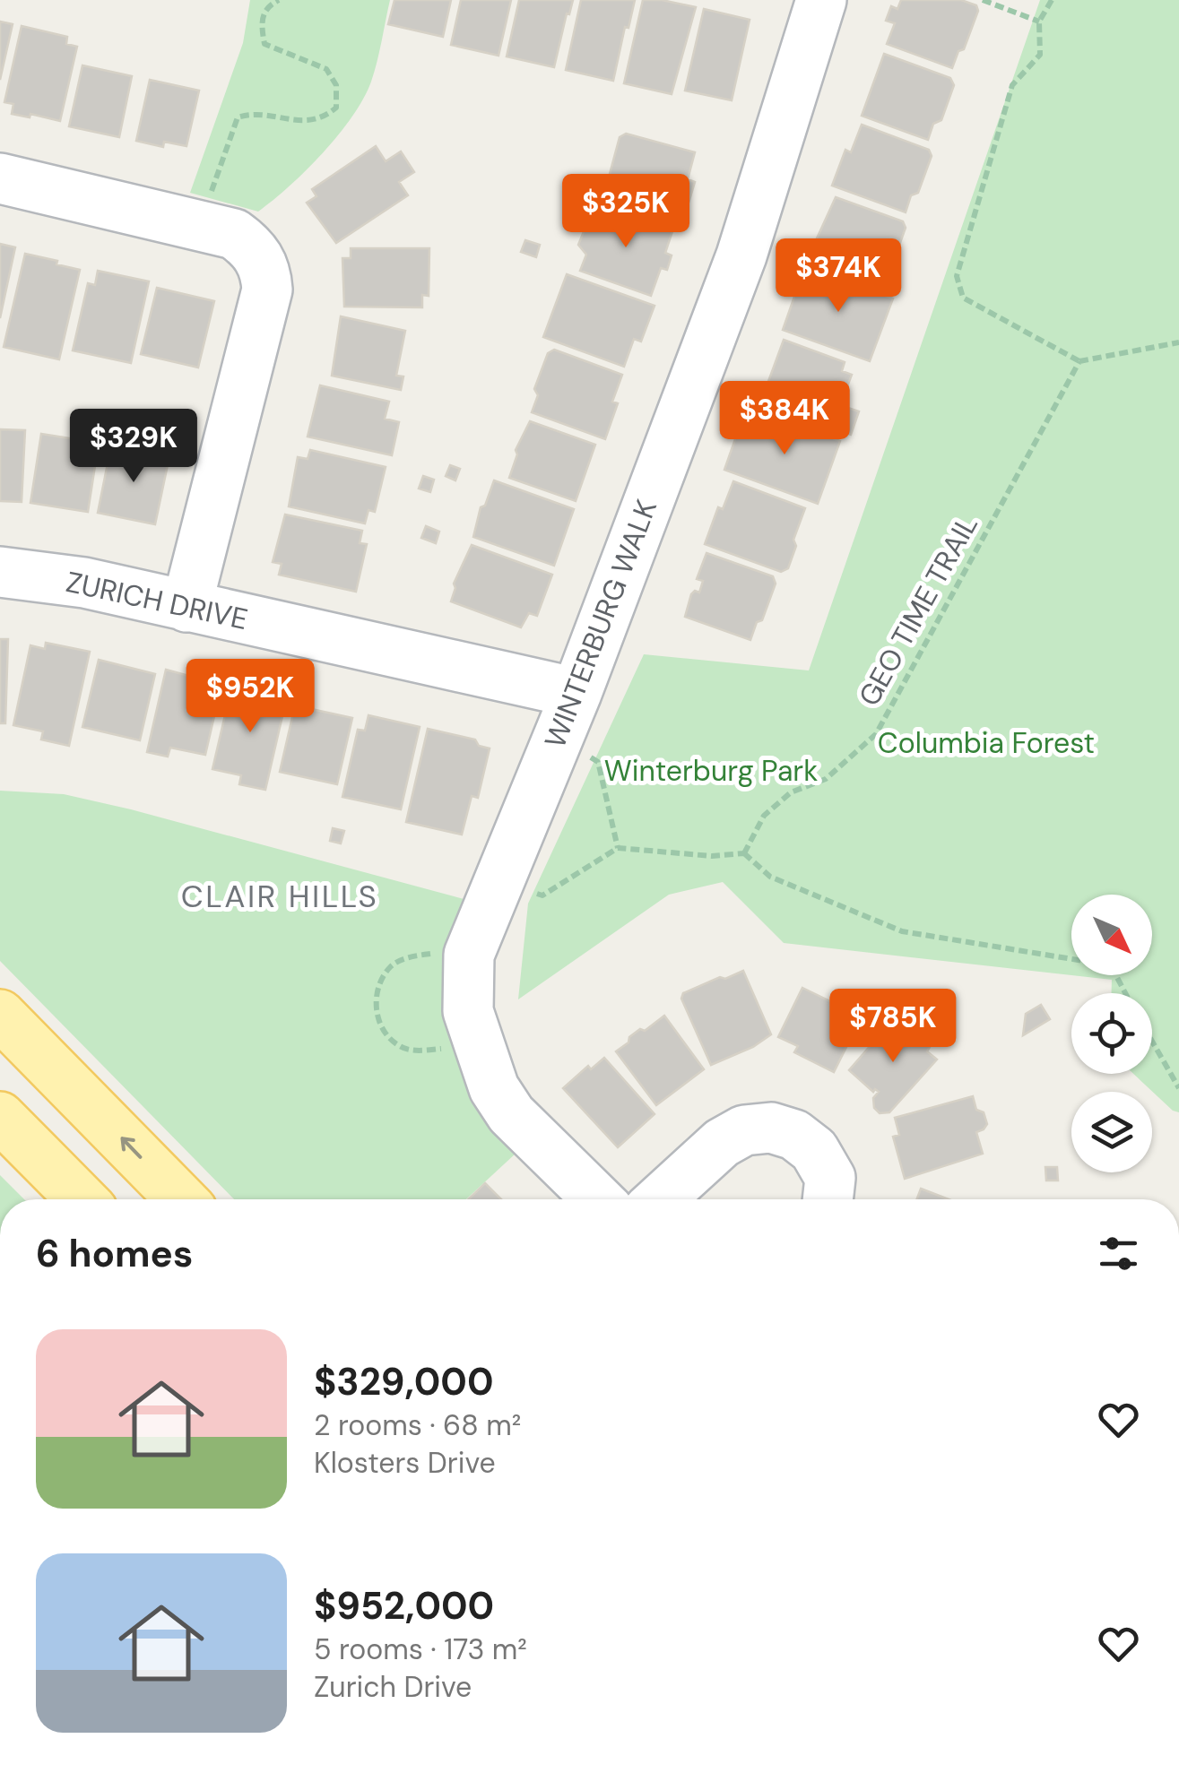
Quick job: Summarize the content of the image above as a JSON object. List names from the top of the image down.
{
  "streets": {
    "street": ["ZURICH DRIVE", "WINTERBURG WALK"],
    "path": ["GEO TIME TRAIL"]
  },
  "crossings": [
    ["ZURICH DRIVE", "WINTERBURG WALK"]
  ],
  "districts": ["CLAIR HILLS"],
  "parks": ["Columbia Forest", "Winterburg Park"],
  "north": "bottom right",
  "page": {
    "price": [
      "$325K",
      "$374K",
      "$384K",
      "$329K",
      "$952K",
      "$785K"
    ],
    "heading": "6 homes",
    "list": [
      {
        "name": "$329,000",
        "note": "2 rooms · 68 m² · Klosters Drive"
      },
      {
        "name": "$952,000",
        "note": "5 rooms · 173 m² · Zurich Drive"
      }
    ]
  }
}
